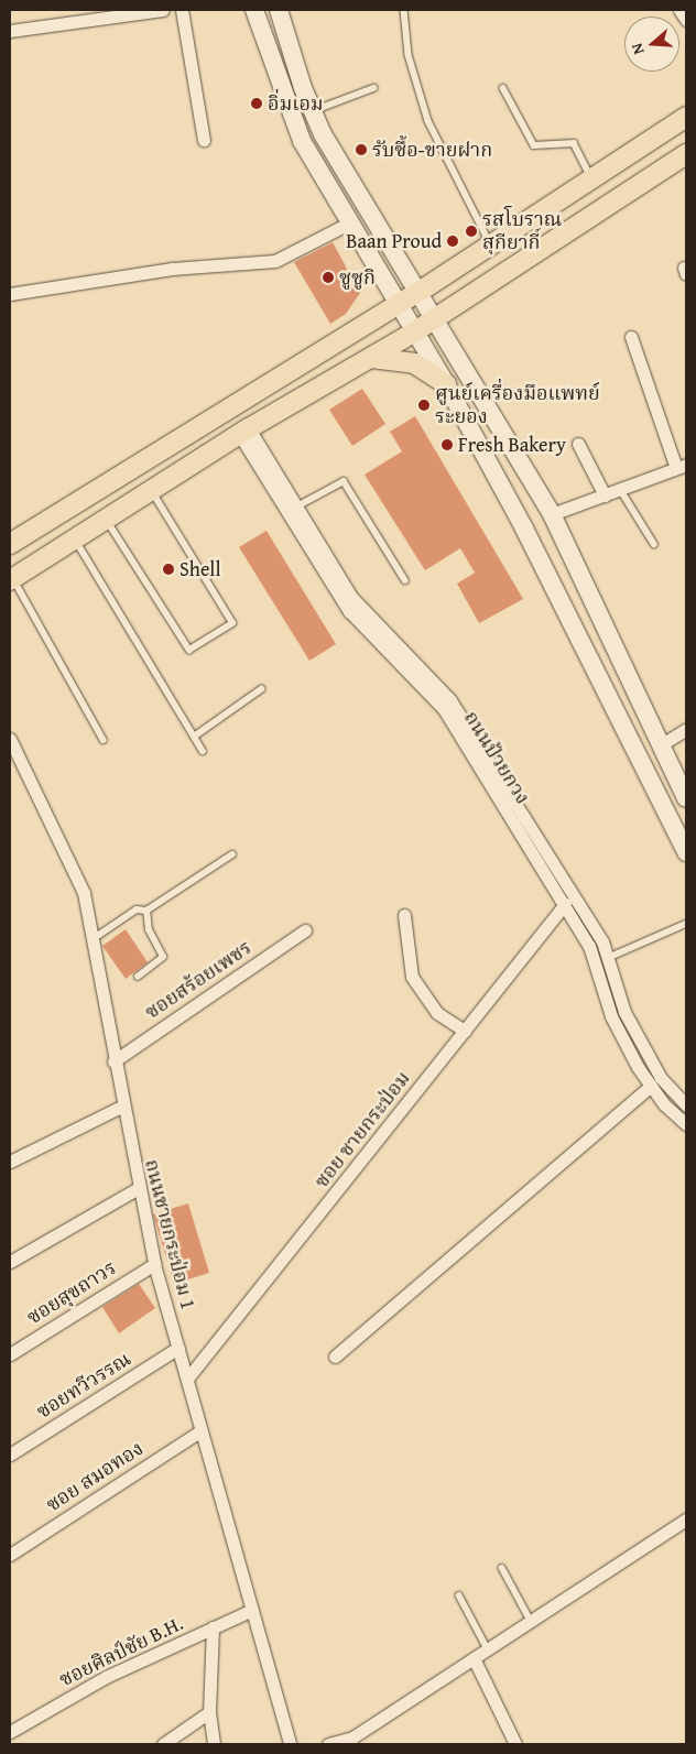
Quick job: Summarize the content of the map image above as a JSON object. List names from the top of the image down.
{
  "streets": {
    "street": [
      "ถนนป้วยกวง",
      "ซอยสร้อยเพชร",
      "ซอย ชายกระป่อม",
      "ถนนชายกระป่อม 1",
      "ซอยสุขถาวร",
      "ซอยทวีวรรณ",
      "ซอย สมอทอง",
      "ซอยศิลป์ชัย B.H."
    ]
  },
  "crossings": [
    ["ถนนป้วยกวง", "ซอย ชายกระป่อม"],
    ["ซอยสร้อยเพชร", "ถนนชายกระป่อม 1"],
    ["ซอย ชายกระป่อม", "ถนนชายกระป่อม 1"],
    ["ถนนชายกระป่อม 1", "ซอยสุขถาวร"],
    ["ถนนชายกระป่อม 1", "ซอยทวีวรรณ"],
    ["ถนนชายกระป่อม 1", "ซอย สมอทอง"],
    ["ถนนชายกระป่อม 1", "ซอยศิลป์ชัย B.H."]
  ],
  "places": [
    "อิ่มเอม",
    "รับซื้อ-ขายฝาก",
    "รสโบราณ สุกียากี์",
    "Baan Proud",
    "ซูซูกิ",
    "ศูนย์เครื่องมือแพทย์ ระยอง",
    "Fresh Bakery",
    "Shell"
  ],
  "north": "left"
}
